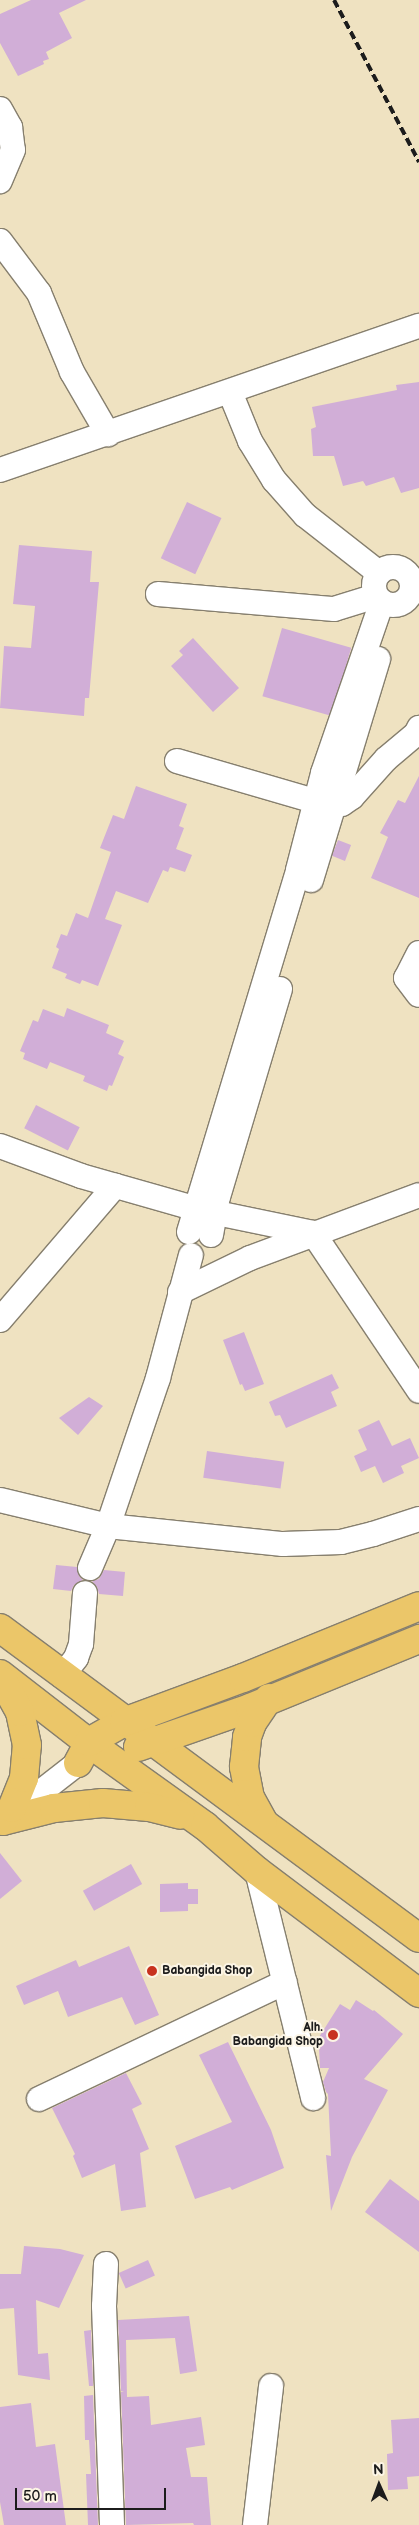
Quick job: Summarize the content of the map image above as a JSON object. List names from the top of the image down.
{
  "places": ["Babangida Shop", "Alh. Babangida Shop"],
  "scale_bar": "50 m",
  "north": "top"
}
